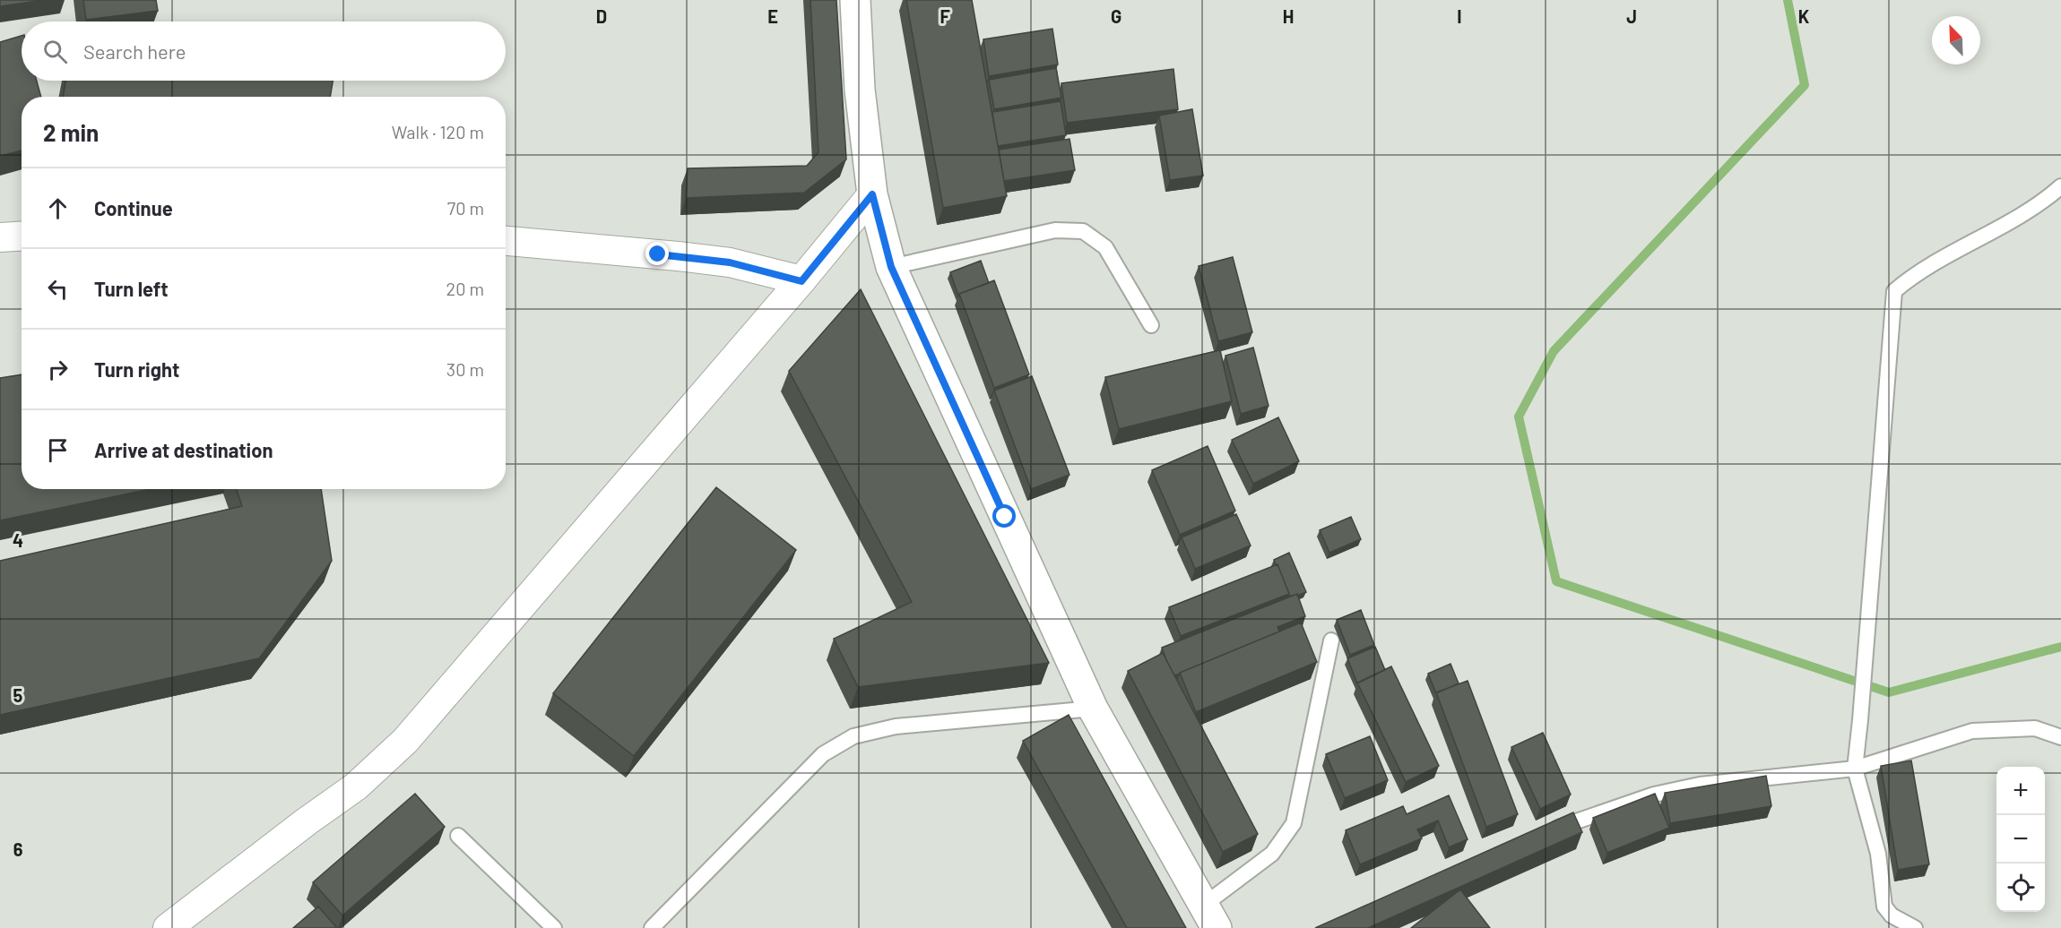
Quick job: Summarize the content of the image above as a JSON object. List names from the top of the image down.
{
  "north": "top left",
  "page": {
    "search": "Search here",
    "heading": ["2 min", "Walk · 120 m"],
    "list": [
      ["Continue", "70 m"],
      ["Turn left", "20 m"],
      ["Turn right", "30 m"],
      "Arrive at destination"
    ],
    "map_buttons": ["+", "−"]
  },
  "grid": {
    "columns": [
      "D",
      "E",
      "F",
      "G",
      "H",
      "I",
      "J",
      "K"
    ],
    "rows": ["4", "5", "6"]
  }
}
